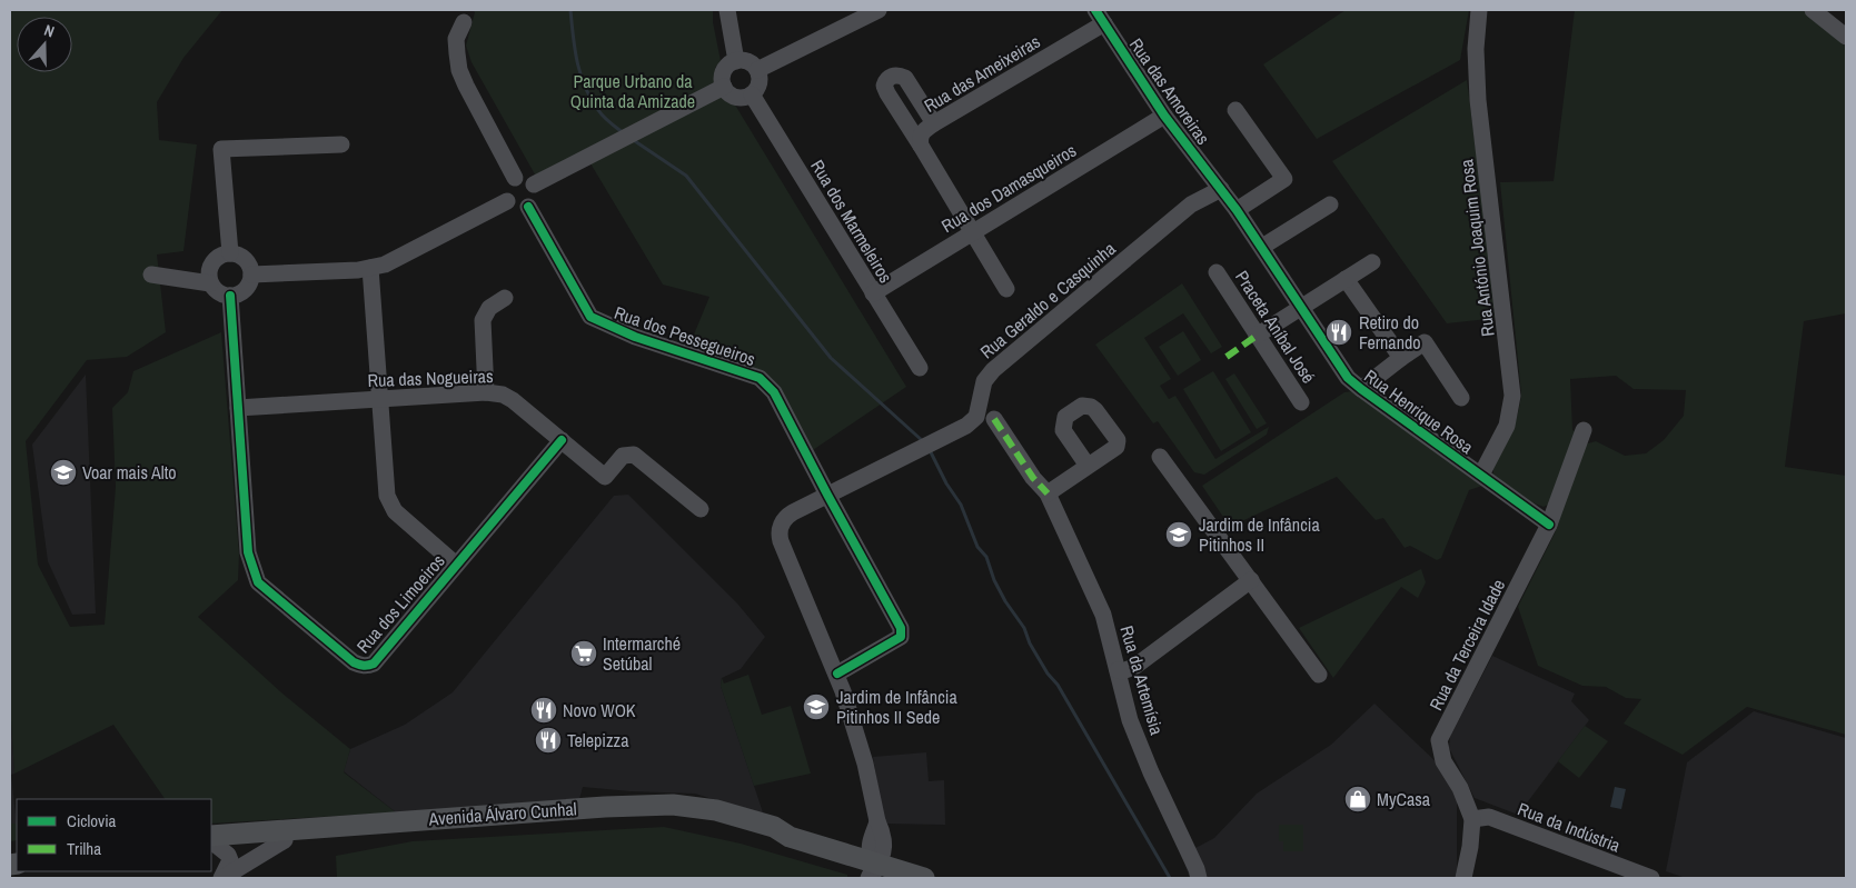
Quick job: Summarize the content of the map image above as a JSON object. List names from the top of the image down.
{
  "streets": {
    "main road": ["Avenida Álvaro Cunhal"],
    "street": [
      "Rua das Ameixeiras",
      "Rua das Amoreiras",
      "Rua dos Damasqueiros",
      "Rua dos Marmeleiros",
      "Rua António Joaquim Rosa",
      "Rua Geraldo e Casquinha",
      "Praceta Aníbal José",
      "Rua dos Pessegueiros",
      "Rua das Nogueiras",
      "Rua Henrique Rosa",
      "Rua dos Limoeiros",
      "Rua da Terceira Idade",
      "Rua da Artemísia",
      "Rua da Indústria"
    ]
  },
  "crossings": [
    ["Rua das Ameixeiras", "Rua das Amoreiras"],
    ["Rua das Amoreiras", "Rua dos Damasqueiros"],
    ["Rua das Amoreiras", "Rua Geraldo e Casquinha"],
    ["Rua das Amoreiras", "Rua Henrique Rosa"],
    ["Rua dos Damasqueiros", "Rua dos Marmeleiros"],
    ["Rua António Joaquim Rosa", "Rua Henrique Rosa"],
    ["Rua Geraldo e Casquinha", "Rua dos Pessegueiros"],
    ["Rua Geraldo e Casquinha", "Rua Henrique Rosa"],
    ["Rua das Nogueiras", "Rua dos Limoeiros"],
    ["Rua Henrique Rosa", "Rua da Terceira Idade"],
    ["Rua da Terceira Idade", "Rua da Indústria"]
  ],
  "parks": ["Parque Urbano da Quinta da Amizade"],
  "places": {
    "restaurant": ["Retiro do Fernando", "Novo WOK", "Telepizza"],
    "school or university": ["Voar mais Alto", "Jardim de Infância Pitinhos II", "Jardim de Infância Pitinhos II Sede"],
    "supermarket": ["Intermarché Setúbal"],
    "shop": ["MyCasa"]
  },
  "legend": ["Ciclovia", "Trilha"],
  "north": "top"
}
